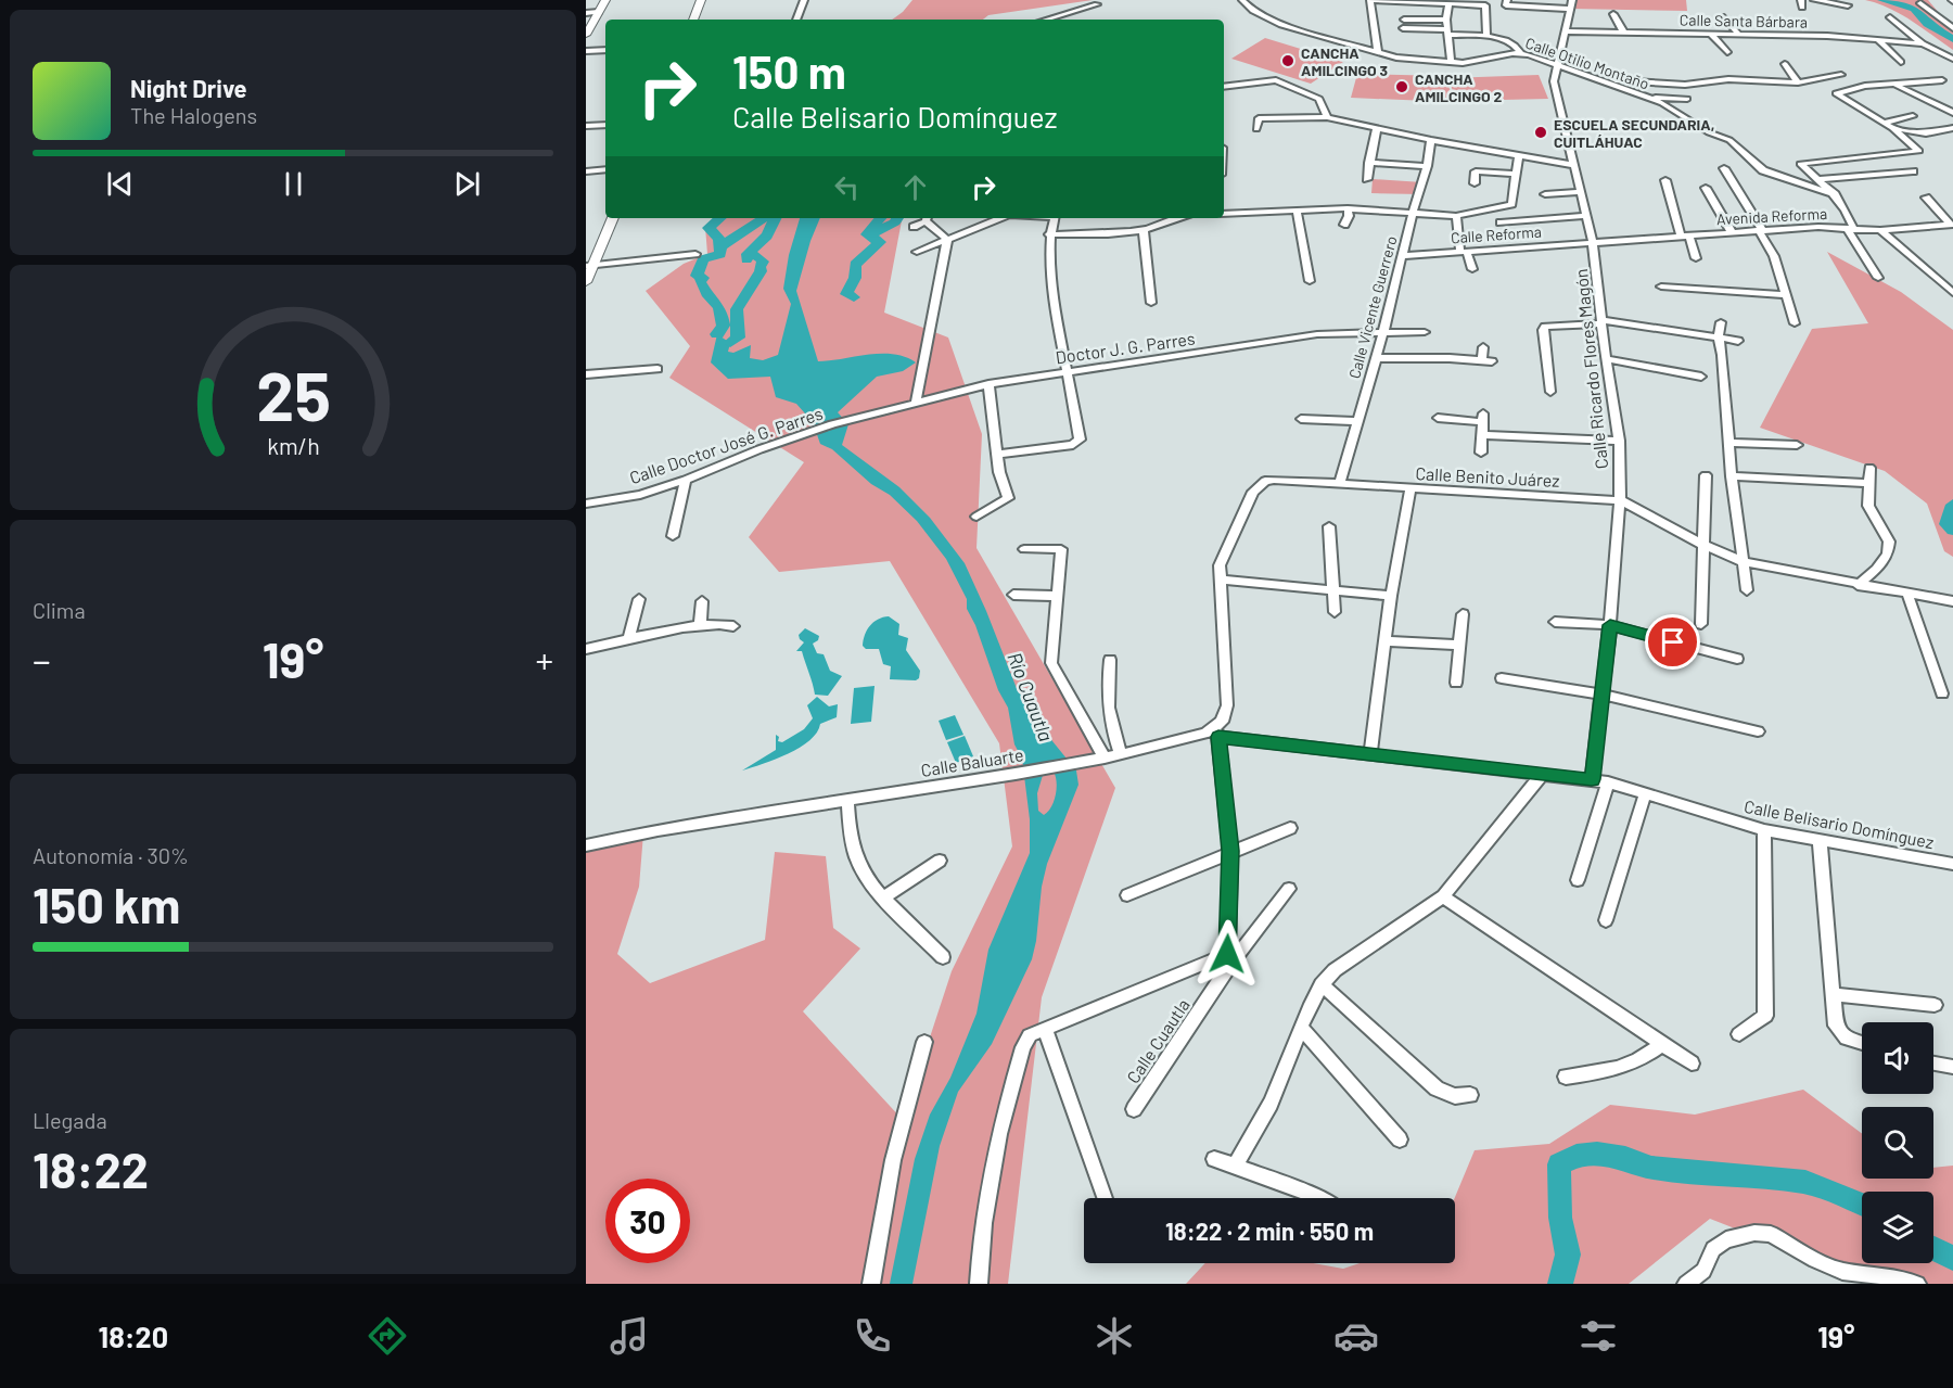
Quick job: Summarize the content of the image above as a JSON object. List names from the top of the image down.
{
  "streets": {
    "street": [
      "Calle Santa Bárbara",
      "Calle Otilio Montaño",
      "Avenida Reforma",
      "Calle Reforma",
      "Calle Vicente Guerrero",
      "Doctor J. G. Parres",
      "Calle Ricardo Flores Magón",
      "Calle Doctor José G. Parres",
      "Calle Benito Juárez",
      "Calle Baluarte",
      "Calle Belisario Domínguez",
      "Calle Cuautla"
    ]
  },
  "crossings": [
    ["Calle Santa Bárbara", "Calle Ricardo Flores Magón"],
    ["Calle Otilio Montaño", "Calle Ricardo Flores Magón"],
    ["Avenida Reforma", "Calle Reforma"],
    ["Avenida Reforma", "Calle Ricardo Flores Magón"],
    ["Calle Reforma", "Calle Vicente Guerrero"],
    ["Calle Reforma", "Calle Ricardo Flores Magón"],
    ["Calle Vicente Guerrero", "Doctor J. G. Parres"],
    ["Calle Vicente Guerrero", "Calle Benito Juárez"],
    ["Doctor J. G. Parres", "Calle Doctor José G. Parres"],
    ["Calle Ricardo Flores Magón", "Calle Benito Juárez"],
    ["Calle Ricardo Flores Magón", "Calle Belisario Domínguez"],
    ["Calle Benito Juárez", "Calle Baluarte"],
    ["Calle Benito Juárez", "Calle Belisario Domínguez"],
    ["Calle Baluarte", "Calle Belisario Domínguez"]
  ],
  "water": ["Río Cuautla"],
  "places": ["CANCHA AMILCINGO 3", "CANCHA AMILCINGO 2", "ESCUELA SECUNDARIA, CUITLÁHUAC"],
  "page": {
    "turn": ["150 m", "Calle Belisario Domínguez"],
    "song": ["Night Drive", "The Halogens"],
    "tile": [
      "Clima",
      ["Autonomía · 30%", "150 km"],
      ["Llegada", "18:22"]
    ],
    "heat": ["−", "19°", "+"],
    "limit": "30",
    "trip": "18:22 · 2 min · 550 m",
    "tabs": ["18:20", "19°"],
    "gauge": ["25", "km/h"]
  }
}
